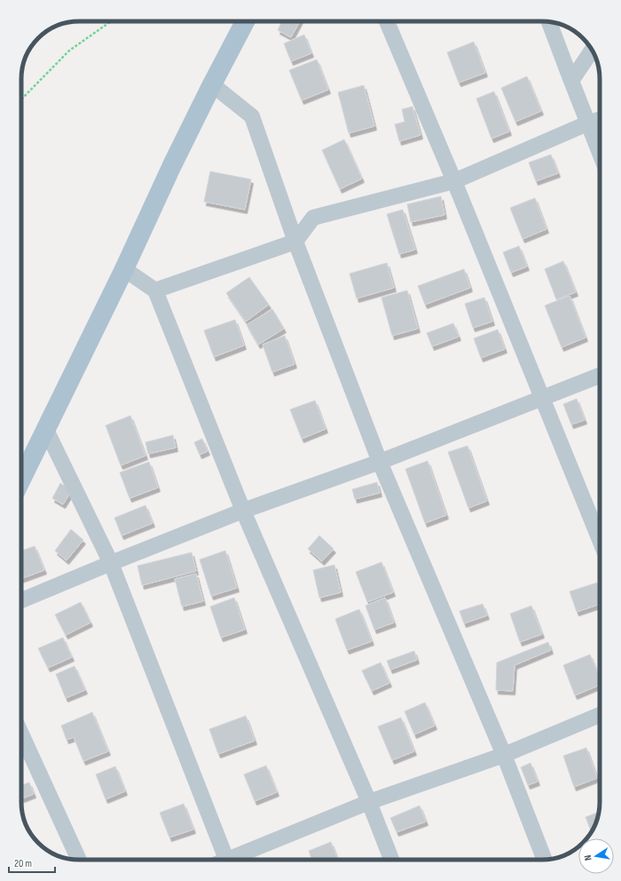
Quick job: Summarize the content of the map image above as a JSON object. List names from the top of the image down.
{
  "scale_bar": "20 m",
  "north": "left"
}
